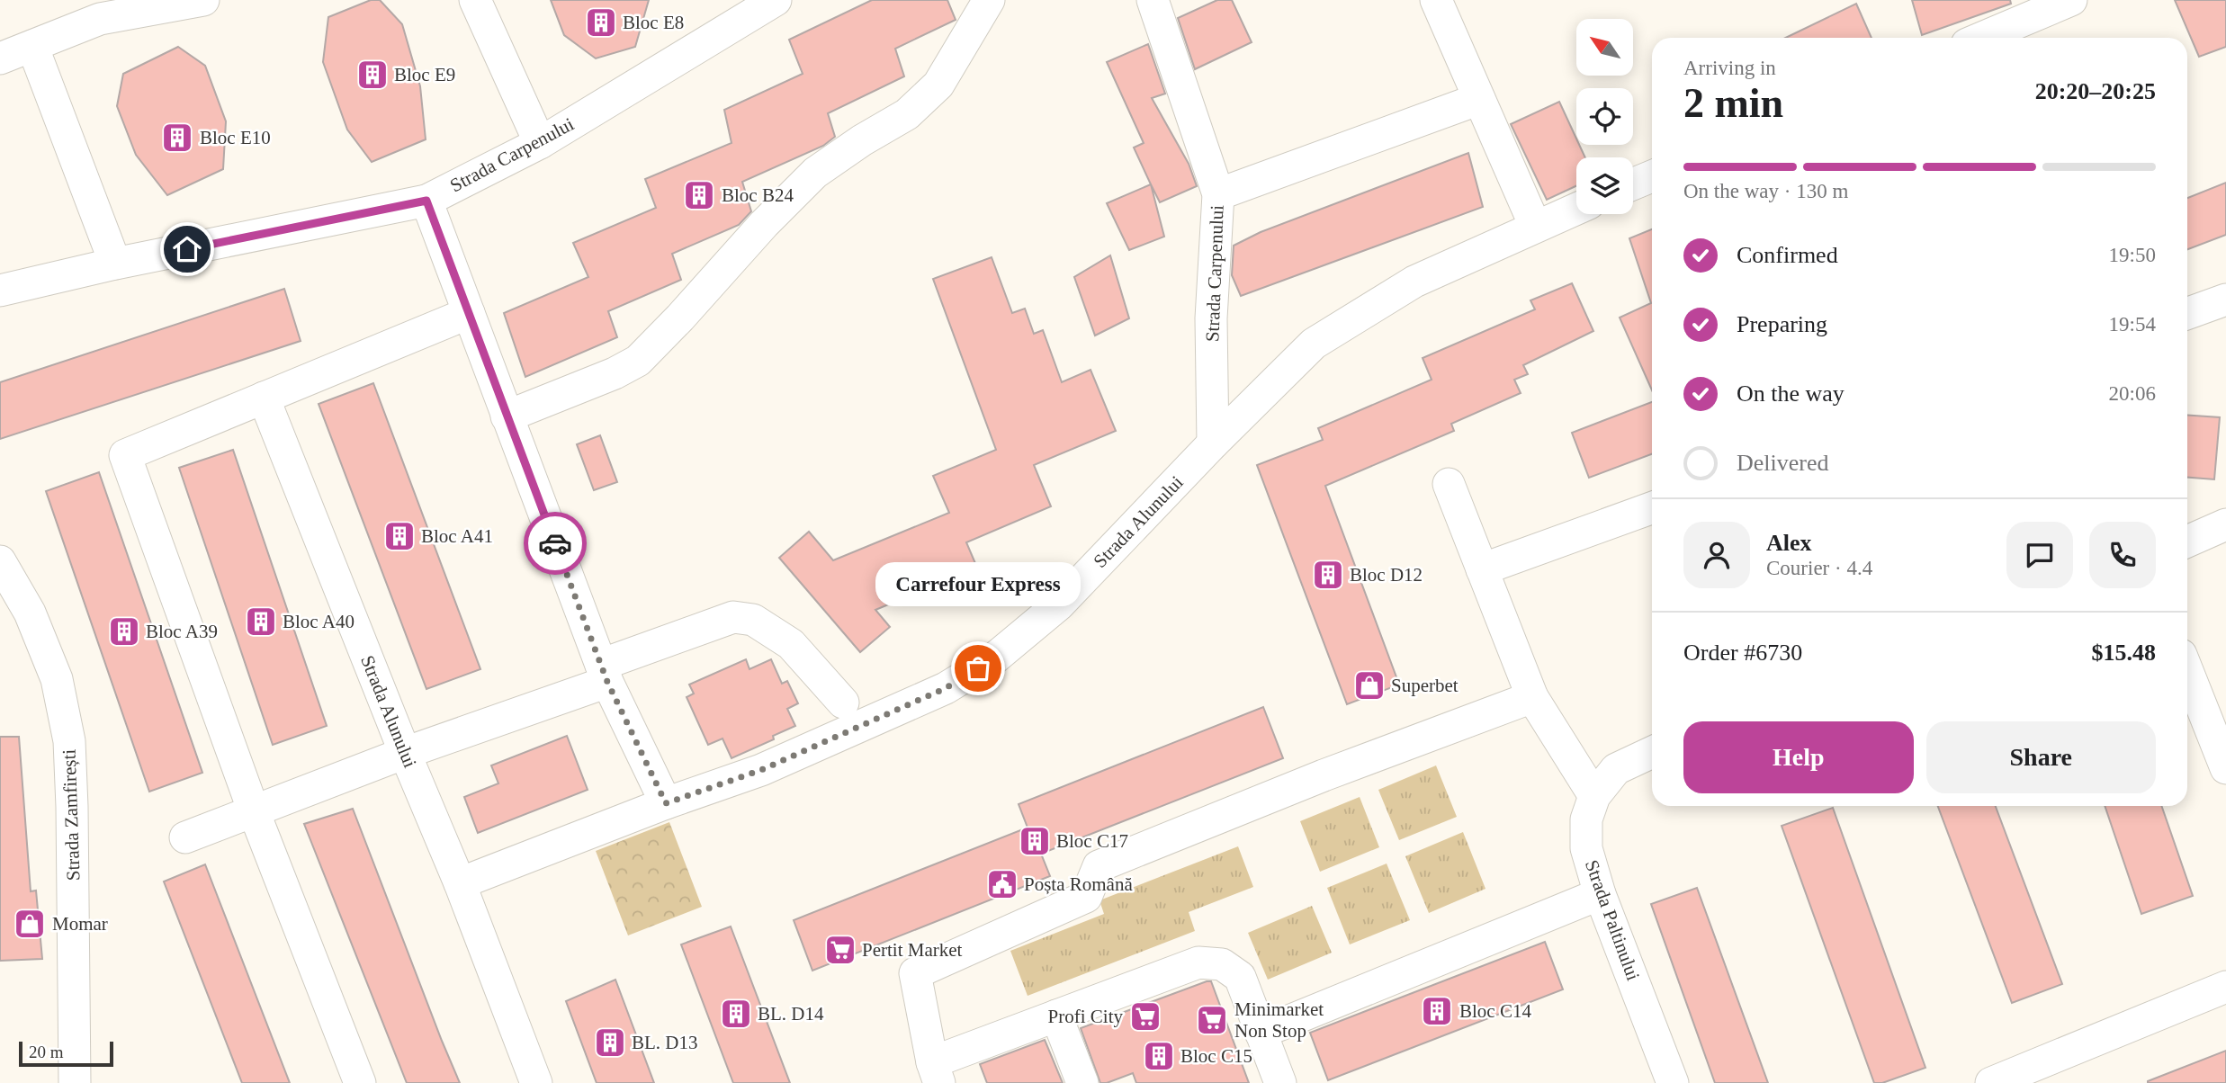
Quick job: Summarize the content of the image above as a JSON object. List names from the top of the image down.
{
  "streets": {
    "street": [
      "Strada Carpenului",
      "Strada Alunului",
      "Strada Zamfirești",
      "Strada Paltinului"
    ]
  },
  "crossings": [
    ["Strada Carpenului", "Strada Alunului"]
  ],
  "places": {
    "building": [
      "Bloc E8",
      "Bloc E9",
      "Bloc E10",
      "Bloc B24",
      "Bloc A41",
      "Bloc D12",
      "Bloc A40",
      "Bloc A39",
      "Bloc C17",
      "Bloc C14",
      "BL. D14",
      "BL. D13",
      "Bloc C15"
    ],
    "other": ["Carrefour Express"],
    "shop": ["Superbet", "Momar"],
    "public building": ["Poșta Română"],
    "supermarket": ["Pertit Market", "Profi City", "Minimarket Non Stop"]
  },
  "scale_bar": "20 m",
  "north": "top left",
  "page": {
    "heading": ["2 min", "Arriving in", "20:20–20:25"],
    "panel": [
      "Alex",
      "Courier · 4.4",
      "Order #6730",
      "$15.48"
    ],
    "bar": "On the way · 130 m",
    "list": [
      ["Confirmed", "19:50"],
      ["Preparing", "19:54"],
      ["On the way", "20:06"],
      "Delivered"
    ],
    "bubble": "Carrefour Express",
    "buttons": ["Help", "Share"],
    "scale": "20 m"
  }
}
